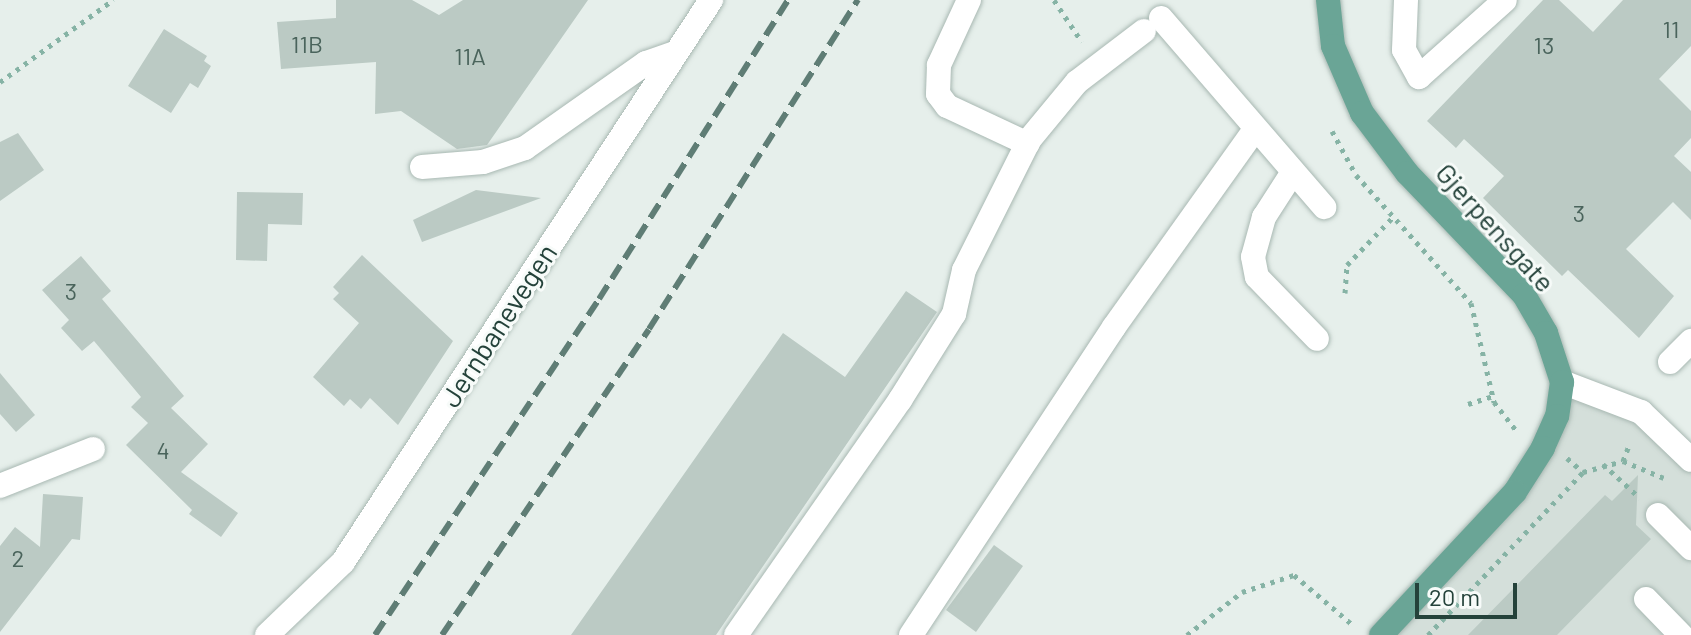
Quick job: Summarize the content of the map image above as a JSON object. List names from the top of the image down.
{
  "streets": {
    "main road": ["Gjerpensgate"],
    "street": ["Jernbanevegen"]
  },
  "house_numbers": [
    "11",
    "11B",
    "13",
    "11A",
    "3",
    "3",
    "4",
    "2"
  ],
  "scale_bar": "20 m"
}
